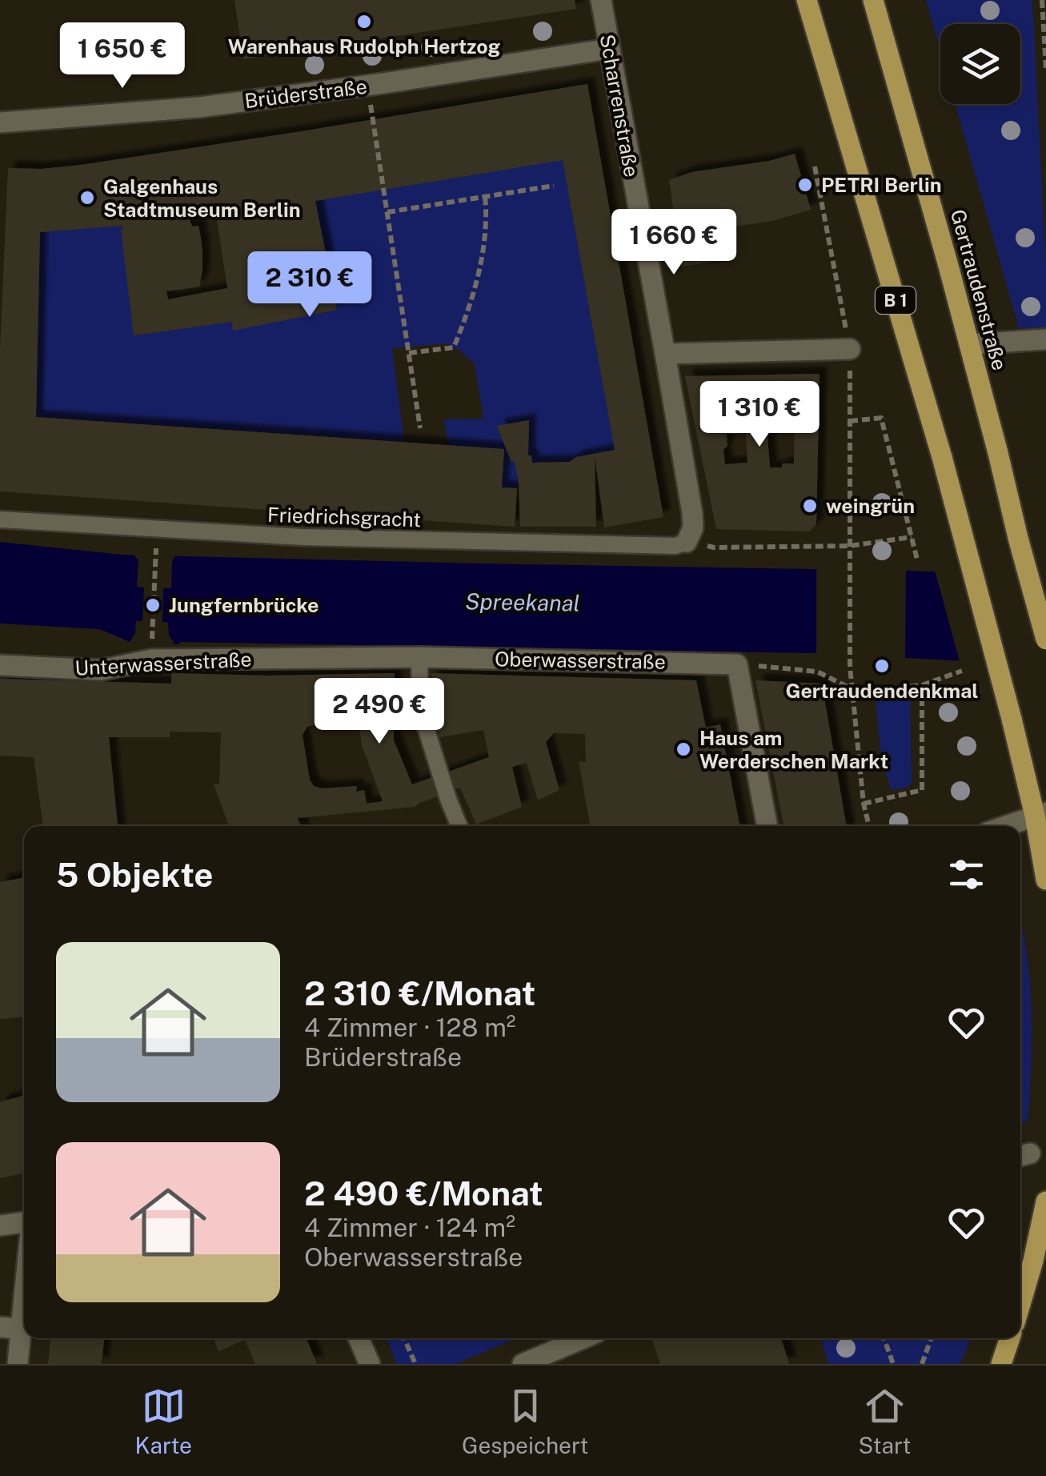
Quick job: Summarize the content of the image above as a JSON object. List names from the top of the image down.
{
  "streets": {
    "main road": ["Gertraudenstraße", "B 1"],
    "street": [
      "Brüderstraße",
      "Scharrenstraße",
      "Oberwasserstraße",
      "Unterwasserstraße"
    ],
    "lane": ["Friedrichsgracht"]
  },
  "crossings": [
    ["Brüderstraße", "Scharrenstraße"],
    ["Scharrenstraße", "Friedrichsgracht"],
    ["Oberwasserstraße", "Unterwasserstraße"]
  ],
  "water": ["Spreekanal"],
  "places": [
    "Warenhaus Rudolph Hertzog",
    "PETRI Berlin",
    "Galgenhaus Stadtmuseum Berlin",
    "weingrün",
    "Jungfernbrücke",
    "Gertraudendenkmal",
    "Haus am Werderschen Markt"
  ],
  "page": {
    "price": [
      "1 650 €",
      "1 660 €",
      "2 310 €",
      "1 310 €",
      "2 490 €"
    ],
    "heading": "5 Objekte",
    "list": [
      {
        "name": "2 310 €/Monat",
        "note": "4 Zimmer · 128 m² · Brüderstraße"
      },
      {
        "name": "2 490 €/Monat",
        "note": "4 Zimmer · 124 m² · Oberwasserstraße"
      }
    ],
    "tabs": ["Karte", "Gespeichert", "Start"]
  }
}
